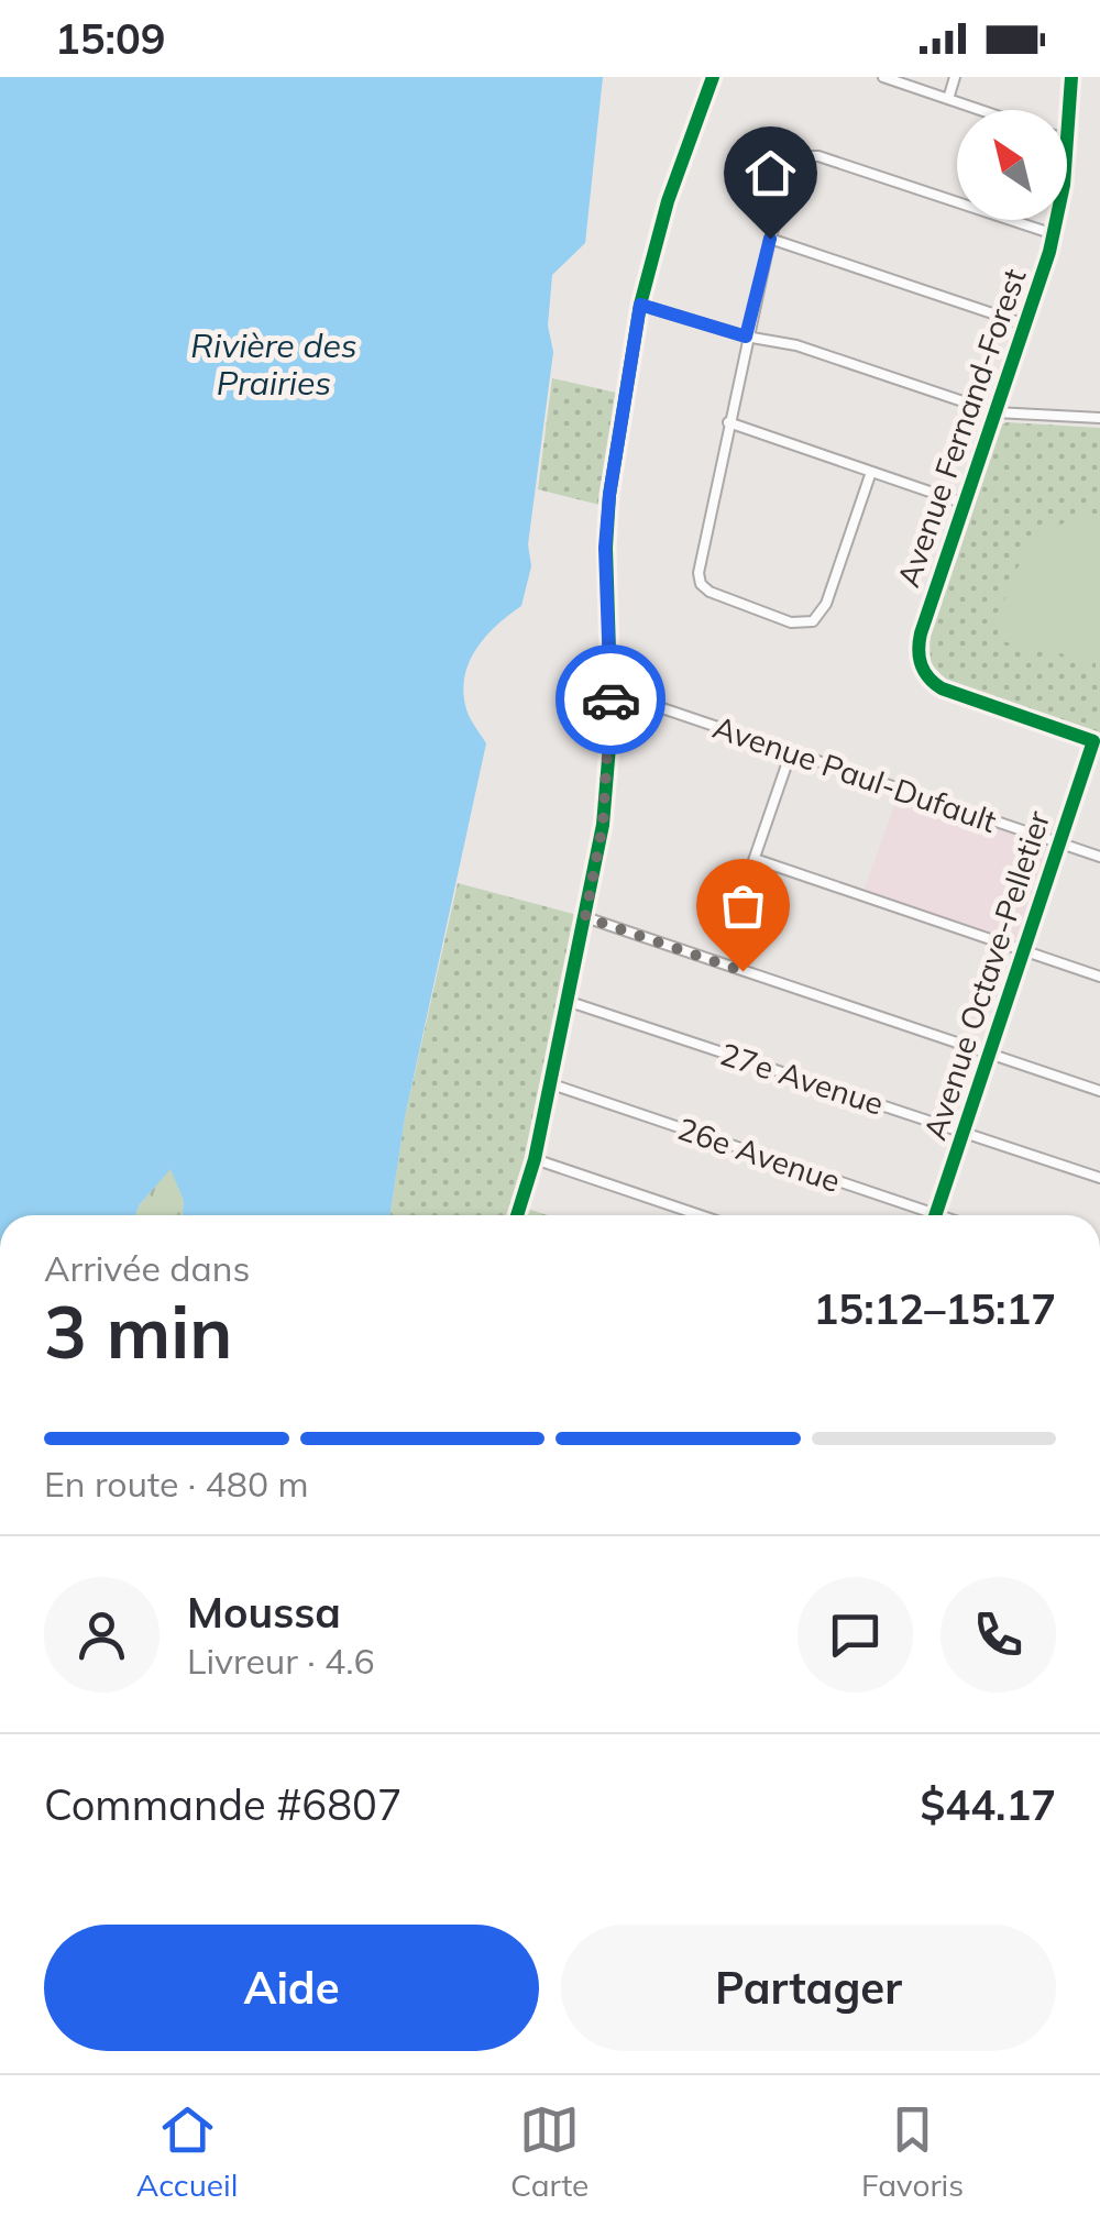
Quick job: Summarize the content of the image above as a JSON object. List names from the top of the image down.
{
  "streets": {
    "street": [
      "Avenue Fernand-Forest",
      "Avenue Paul-Dufault",
      "Avenue Octave-Pelletier",
      "27e Avenue",
      "26e Avenue"
    ]
  },
  "crossings": [
    ["Avenue Fernand-Forest", "Avenue Octave-Pelletier"],
    ["Avenue Paul-Dufault", "Avenue Octave-Pelletier"],
    ["Avenue Octave-Pelletier", "27e Avenue"],
    ["Avenue Octave-Pelletier", "26e Avenue"]
  ],
  "water": ["Rivière des Prairies"],
  "north": "top left",
  "page": {
    "status": "15:09",
    "heading": ["3 min", "Arrivée dans", "15:12–15:17"],
    "panel": [
      "Moussa",
      "Livreur · 4.6",
      "Commande #6807",
      "$44.17"
    ],
    "bar": "En route · 480 m",
    "buttons": ["Aide", "Partager"],
    "tabs": ["Accueil", "Carte", "Favoris"]
  }
}
